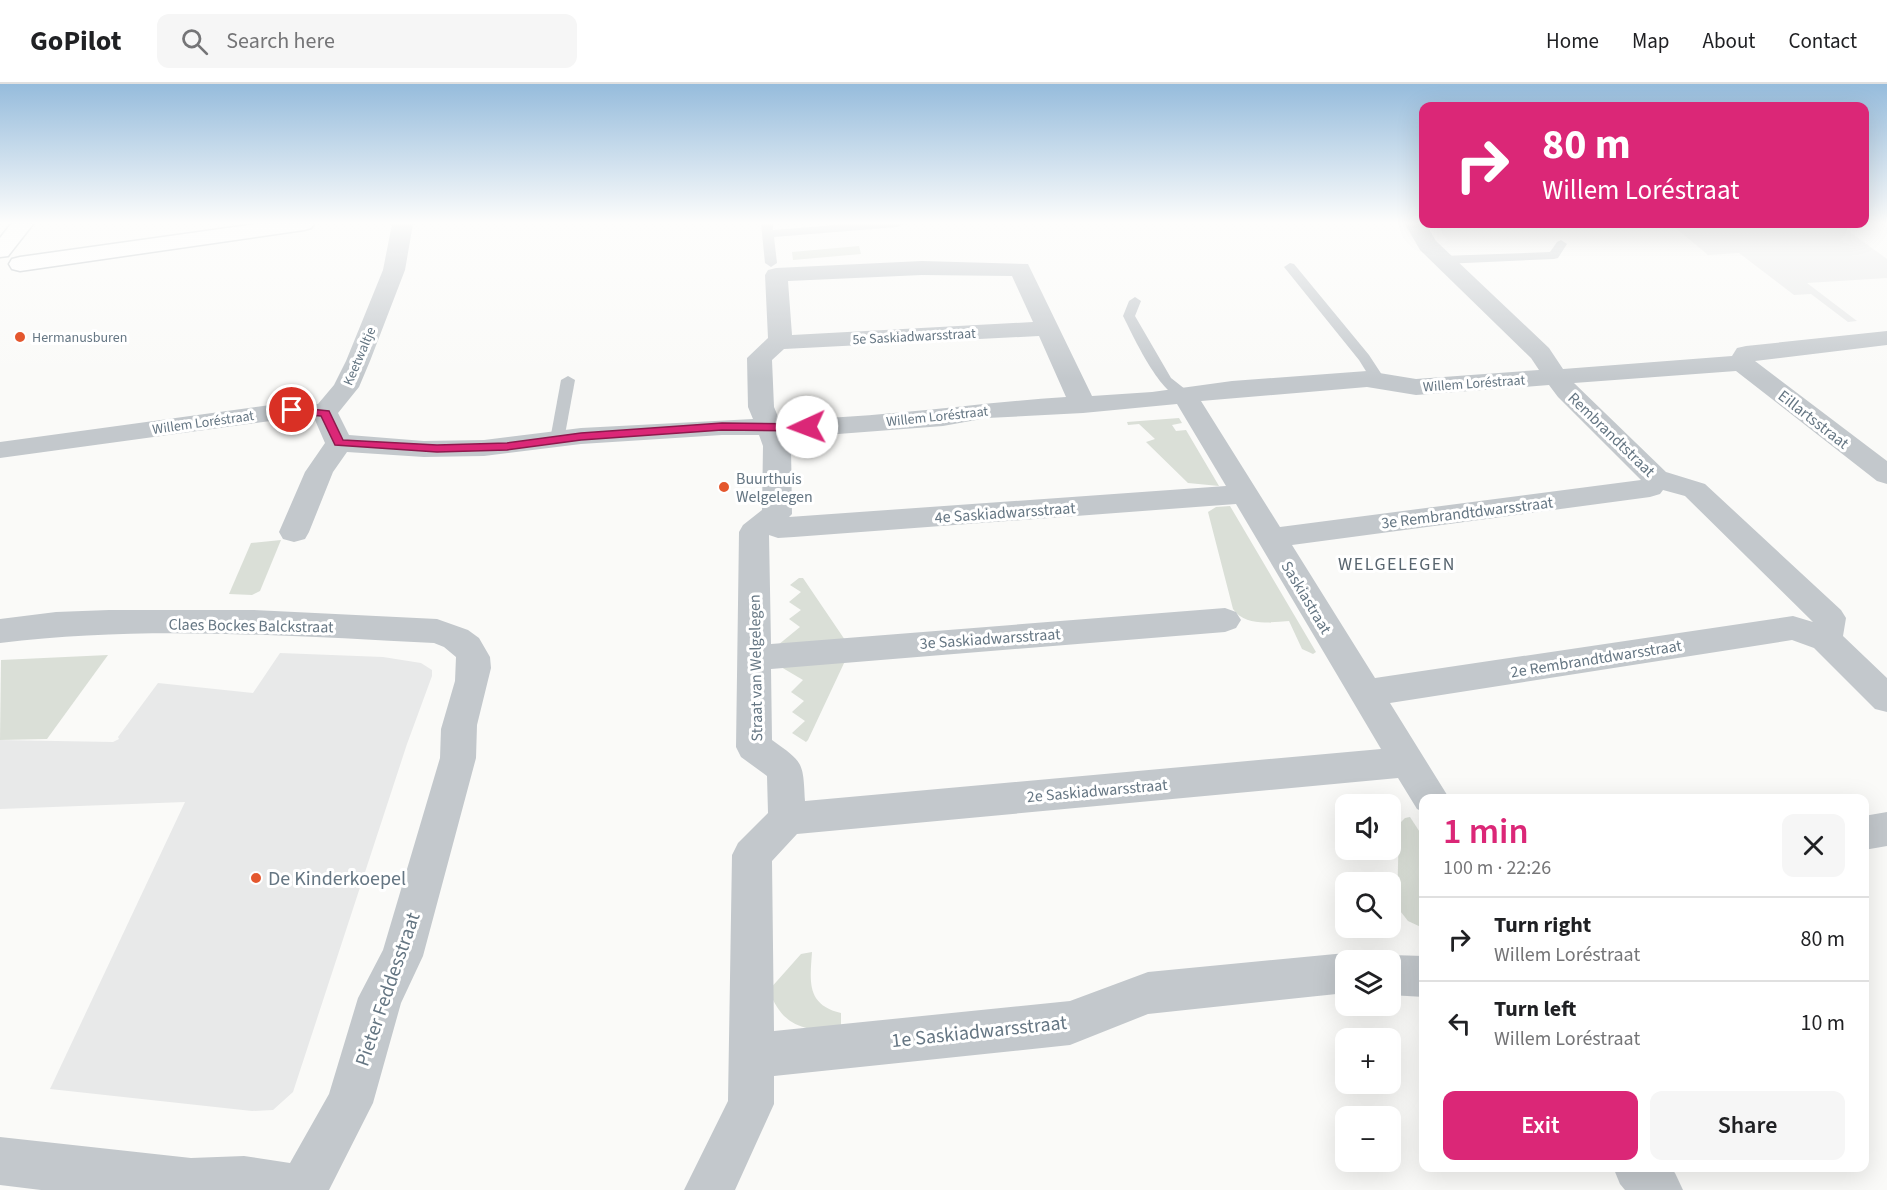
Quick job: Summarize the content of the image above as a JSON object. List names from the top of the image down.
{
  "streets": {
    "street": [
      "5e Saskiadwarsstraat",
      "Keetwaltje",
      "Willem Loréstraat",
      "Eillartsstraat",
      "Rembrandtstraat",
      "4e Saskiadwarsstraat",
      "3e Rembrandtdwarsstraat",
      "Saskiastraat",
      "Claes Bockes Balckstraat",
      "3e Saskiadwarsstraat",
      "2e Rembrandtdwarsstraat",
      "Straat van Welgelegen",
      "2e Saskiadwarsstraat",
      "Pieter Feddesstraat",
      "1e Saskiadwarsstraat"
    ]
  },
  "crossings": [
    ["5e Saskiadwarsstraat", "Straat van Welgelegen"],
    ["Keetwaltje", "Willem Loréstraat"],
    ["Willem Loréstraat", "Eillartsstraat"],
    ["Willem Loréstraat", "Rembrandtstraat"],
    ["Willem Loréstraat", "Saskiastraat"],
    ["Willem Loréstraat", "Straat van Welgelegen"],
    ["Rembrandtstraat", "3e Rembrandtdwarsstraat"],
    ["Rembrandtstraat", "2e Rembrandtdwarsstraat"],
    ["4e Saskiadwarsstraat", "Saskiastraat"],
    ["4e Saskiadwarsstraat", "Straat van Welgelegen"],
    ["3e Rembrandtdwarsstraat", "Saskiastraat"],
    ["Saskiastraat", "2e Rembrandtdwarsstraat"],
    ["Saskiastraat", "2e Saskiadwarsstraat"],
    ["Claes Bockes Balckstraat", "Pieter Feddesstraat"],
    ["3e Saskiadwarsstraat", "Straat van Welgelegen"],
    ["Straat van Welgelegen", "2e Saskiadwarsstraat"]
  ],
  "districts": ["WELGELEGEN"],
  "places": ["Hermanusburen", "Buurthuis Welgelegen", "De Kinderkoepel"],
  "page": {
    "header": "GoPilot",
    "search": "Search here",
    "nav": [
      "Home",
      "Map",
      "About",
      "Contact"
    ],
    "turn": ["80 m", "Willem Loréstraat"],
    "map_buttons": ["+", "−"],
    "heading": ["1 min", "100 m · 22:26"],
    "list": [
      {
        "name": "Turn right",
        "note": "Willem Loréstraat",
        "value": "80 m"
      },
      {
        "name": "Turn left",
        "note": "Willem Loréstraat",
        "value": "10 m"
      }
    ],
    "buttons": ["Exit", "Share"]
  }
}
